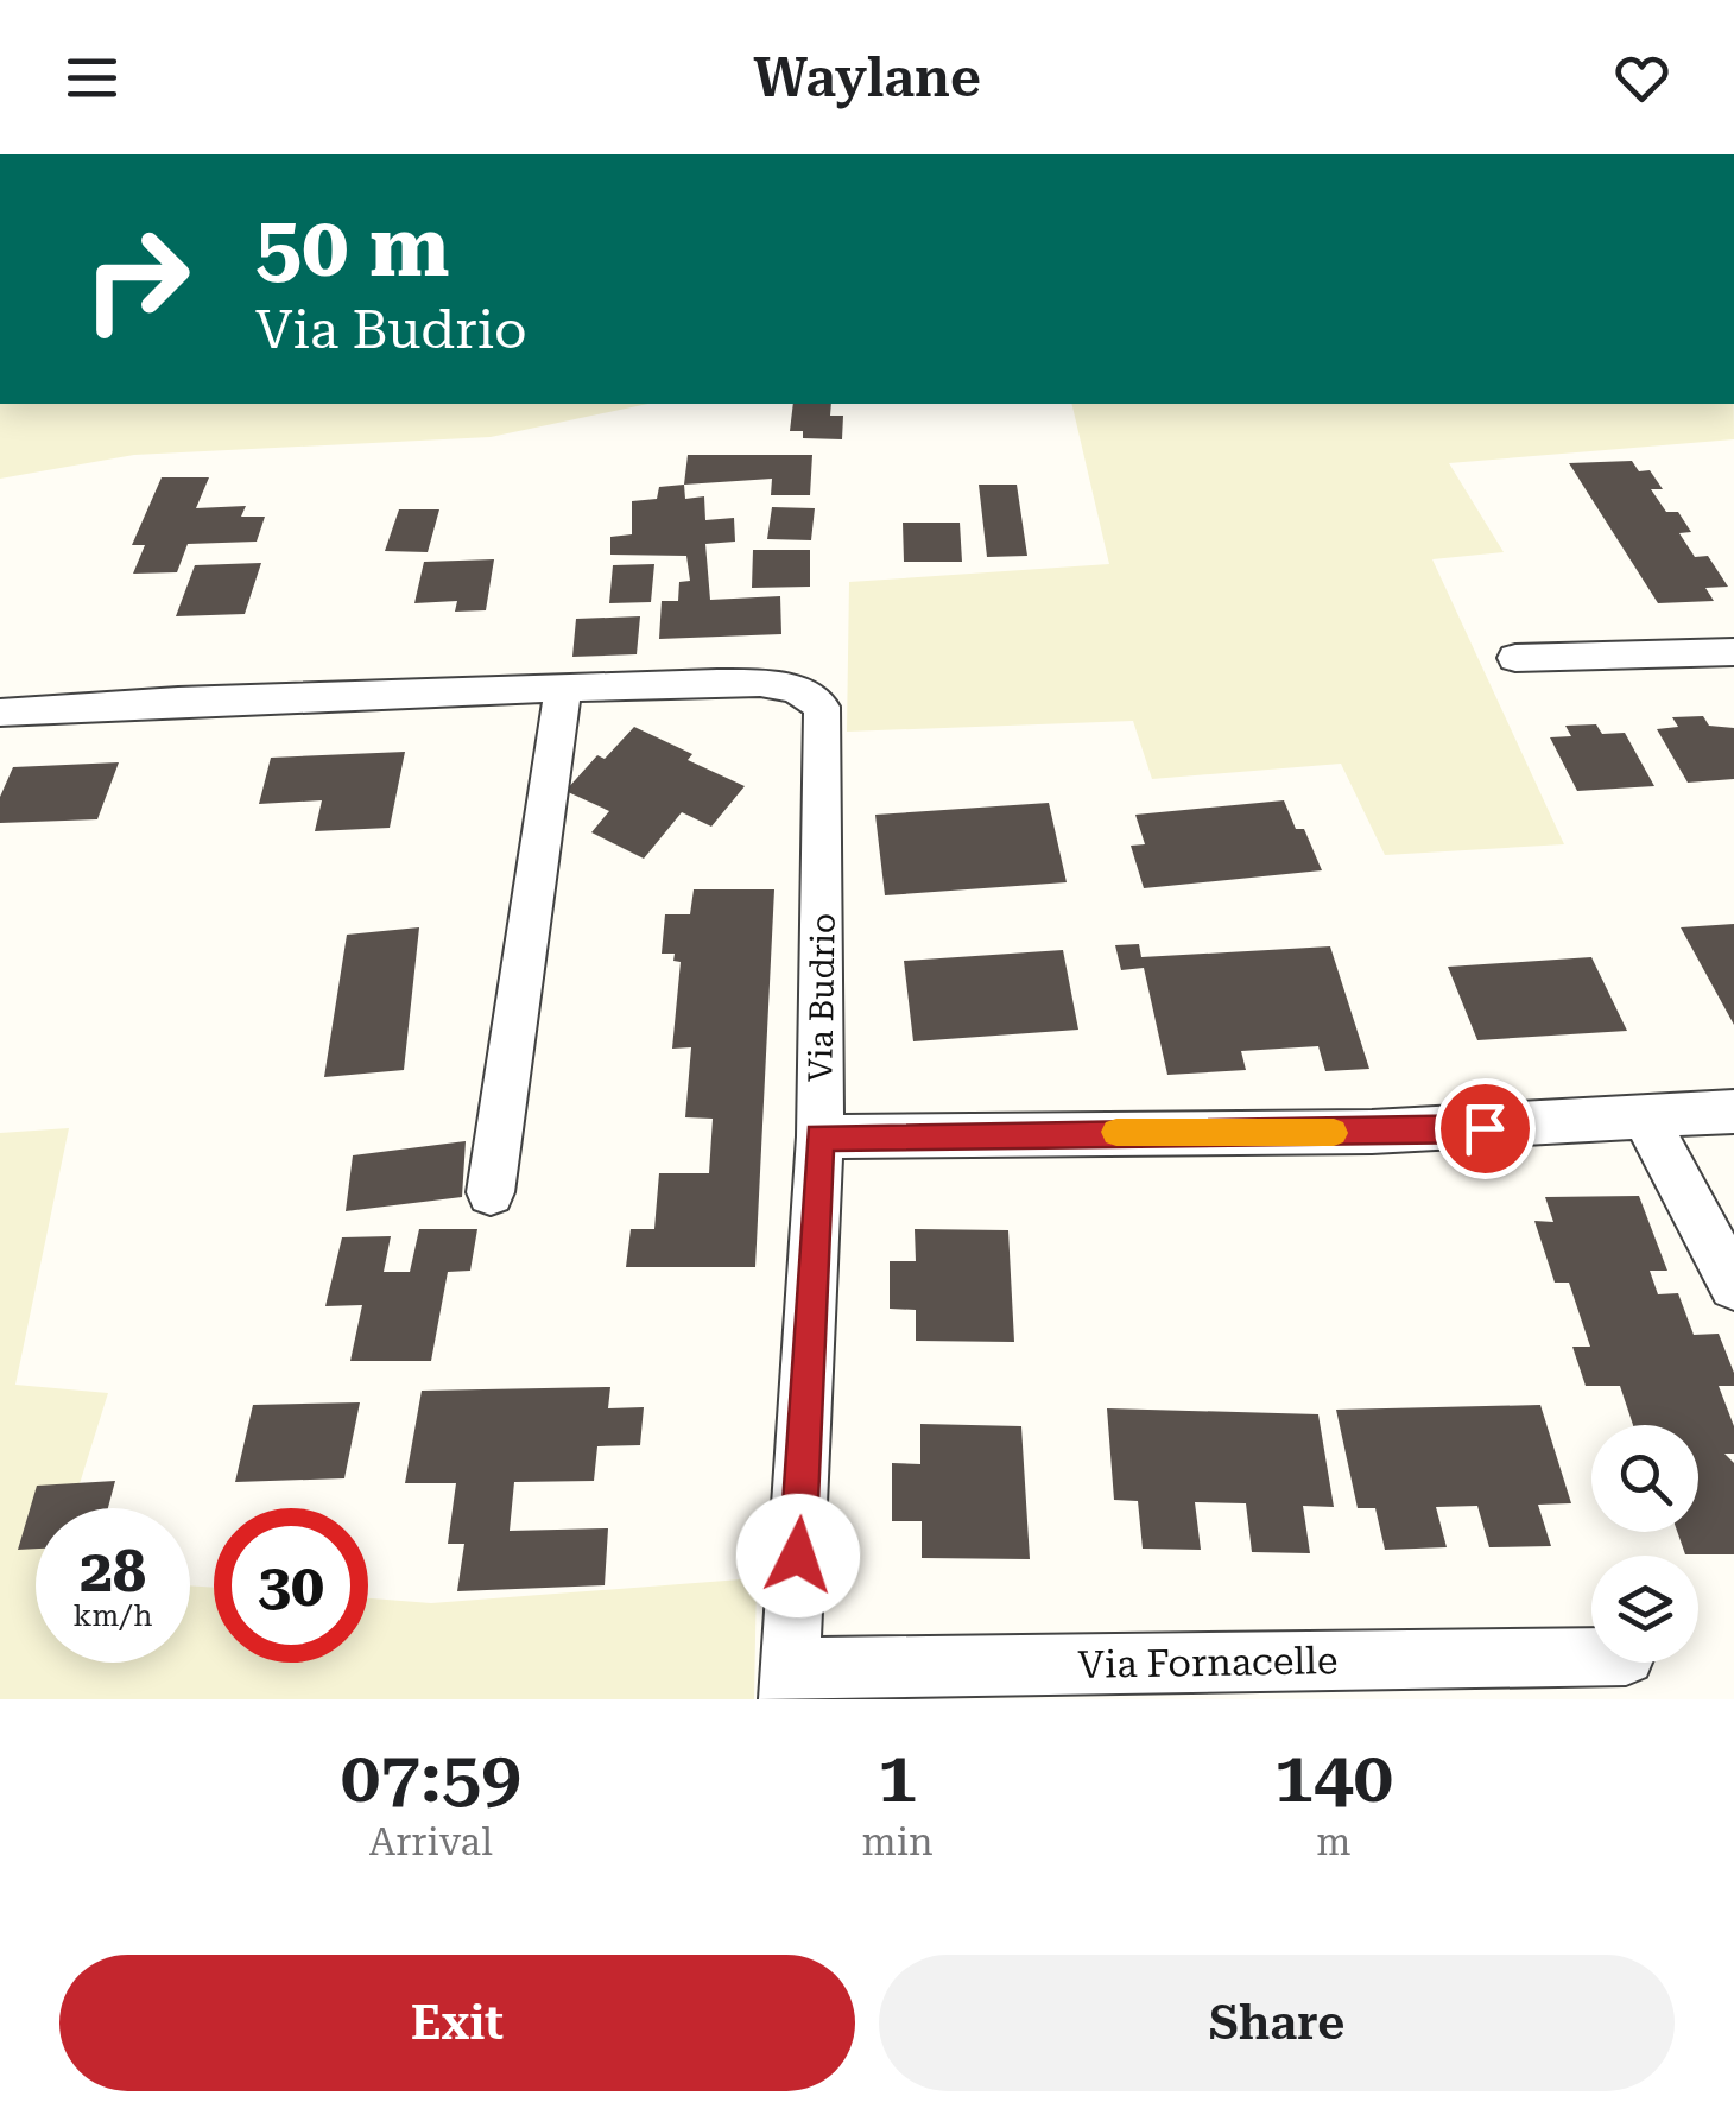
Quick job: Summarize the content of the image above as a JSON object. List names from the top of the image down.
{
  "streets": {
    "street": ["Via Budrio", "Via Fornacelle"]
  },
  "crossings": [
    ["Via Budrio", "Via Fornacelle"]
  ],
  "page": {
    "header": "Waylane",
    "turn": ["50 m", "Via Budrio"],
    "speed": "28 km/h",
    "limit": "30",
    "eta": [
      "07:59",
      "Arrival",
      "1",
      "min",
      "140",
      "m"
    ],
    "buttons": ["Exit", "Share"]
  }
}
